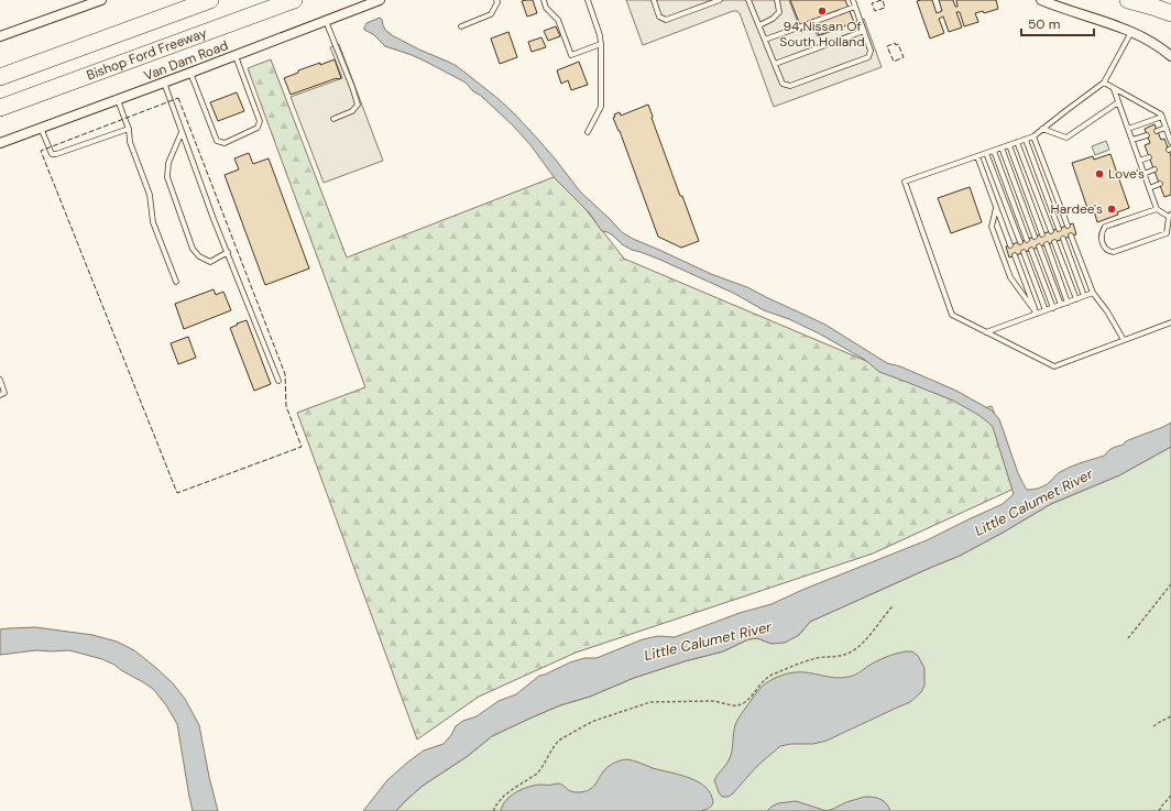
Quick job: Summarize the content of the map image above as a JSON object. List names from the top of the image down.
{
  "streets": {
    "highway": ["Bishop Ford Freeway"],
    "street": ["Van Dam Road"]
  },
  "water": ["Little Calumet River"],
  "places": ["94 Nissan Of South Holland", "Love's", "Hardee's"],
  "scale_bar": "50 m"
}
